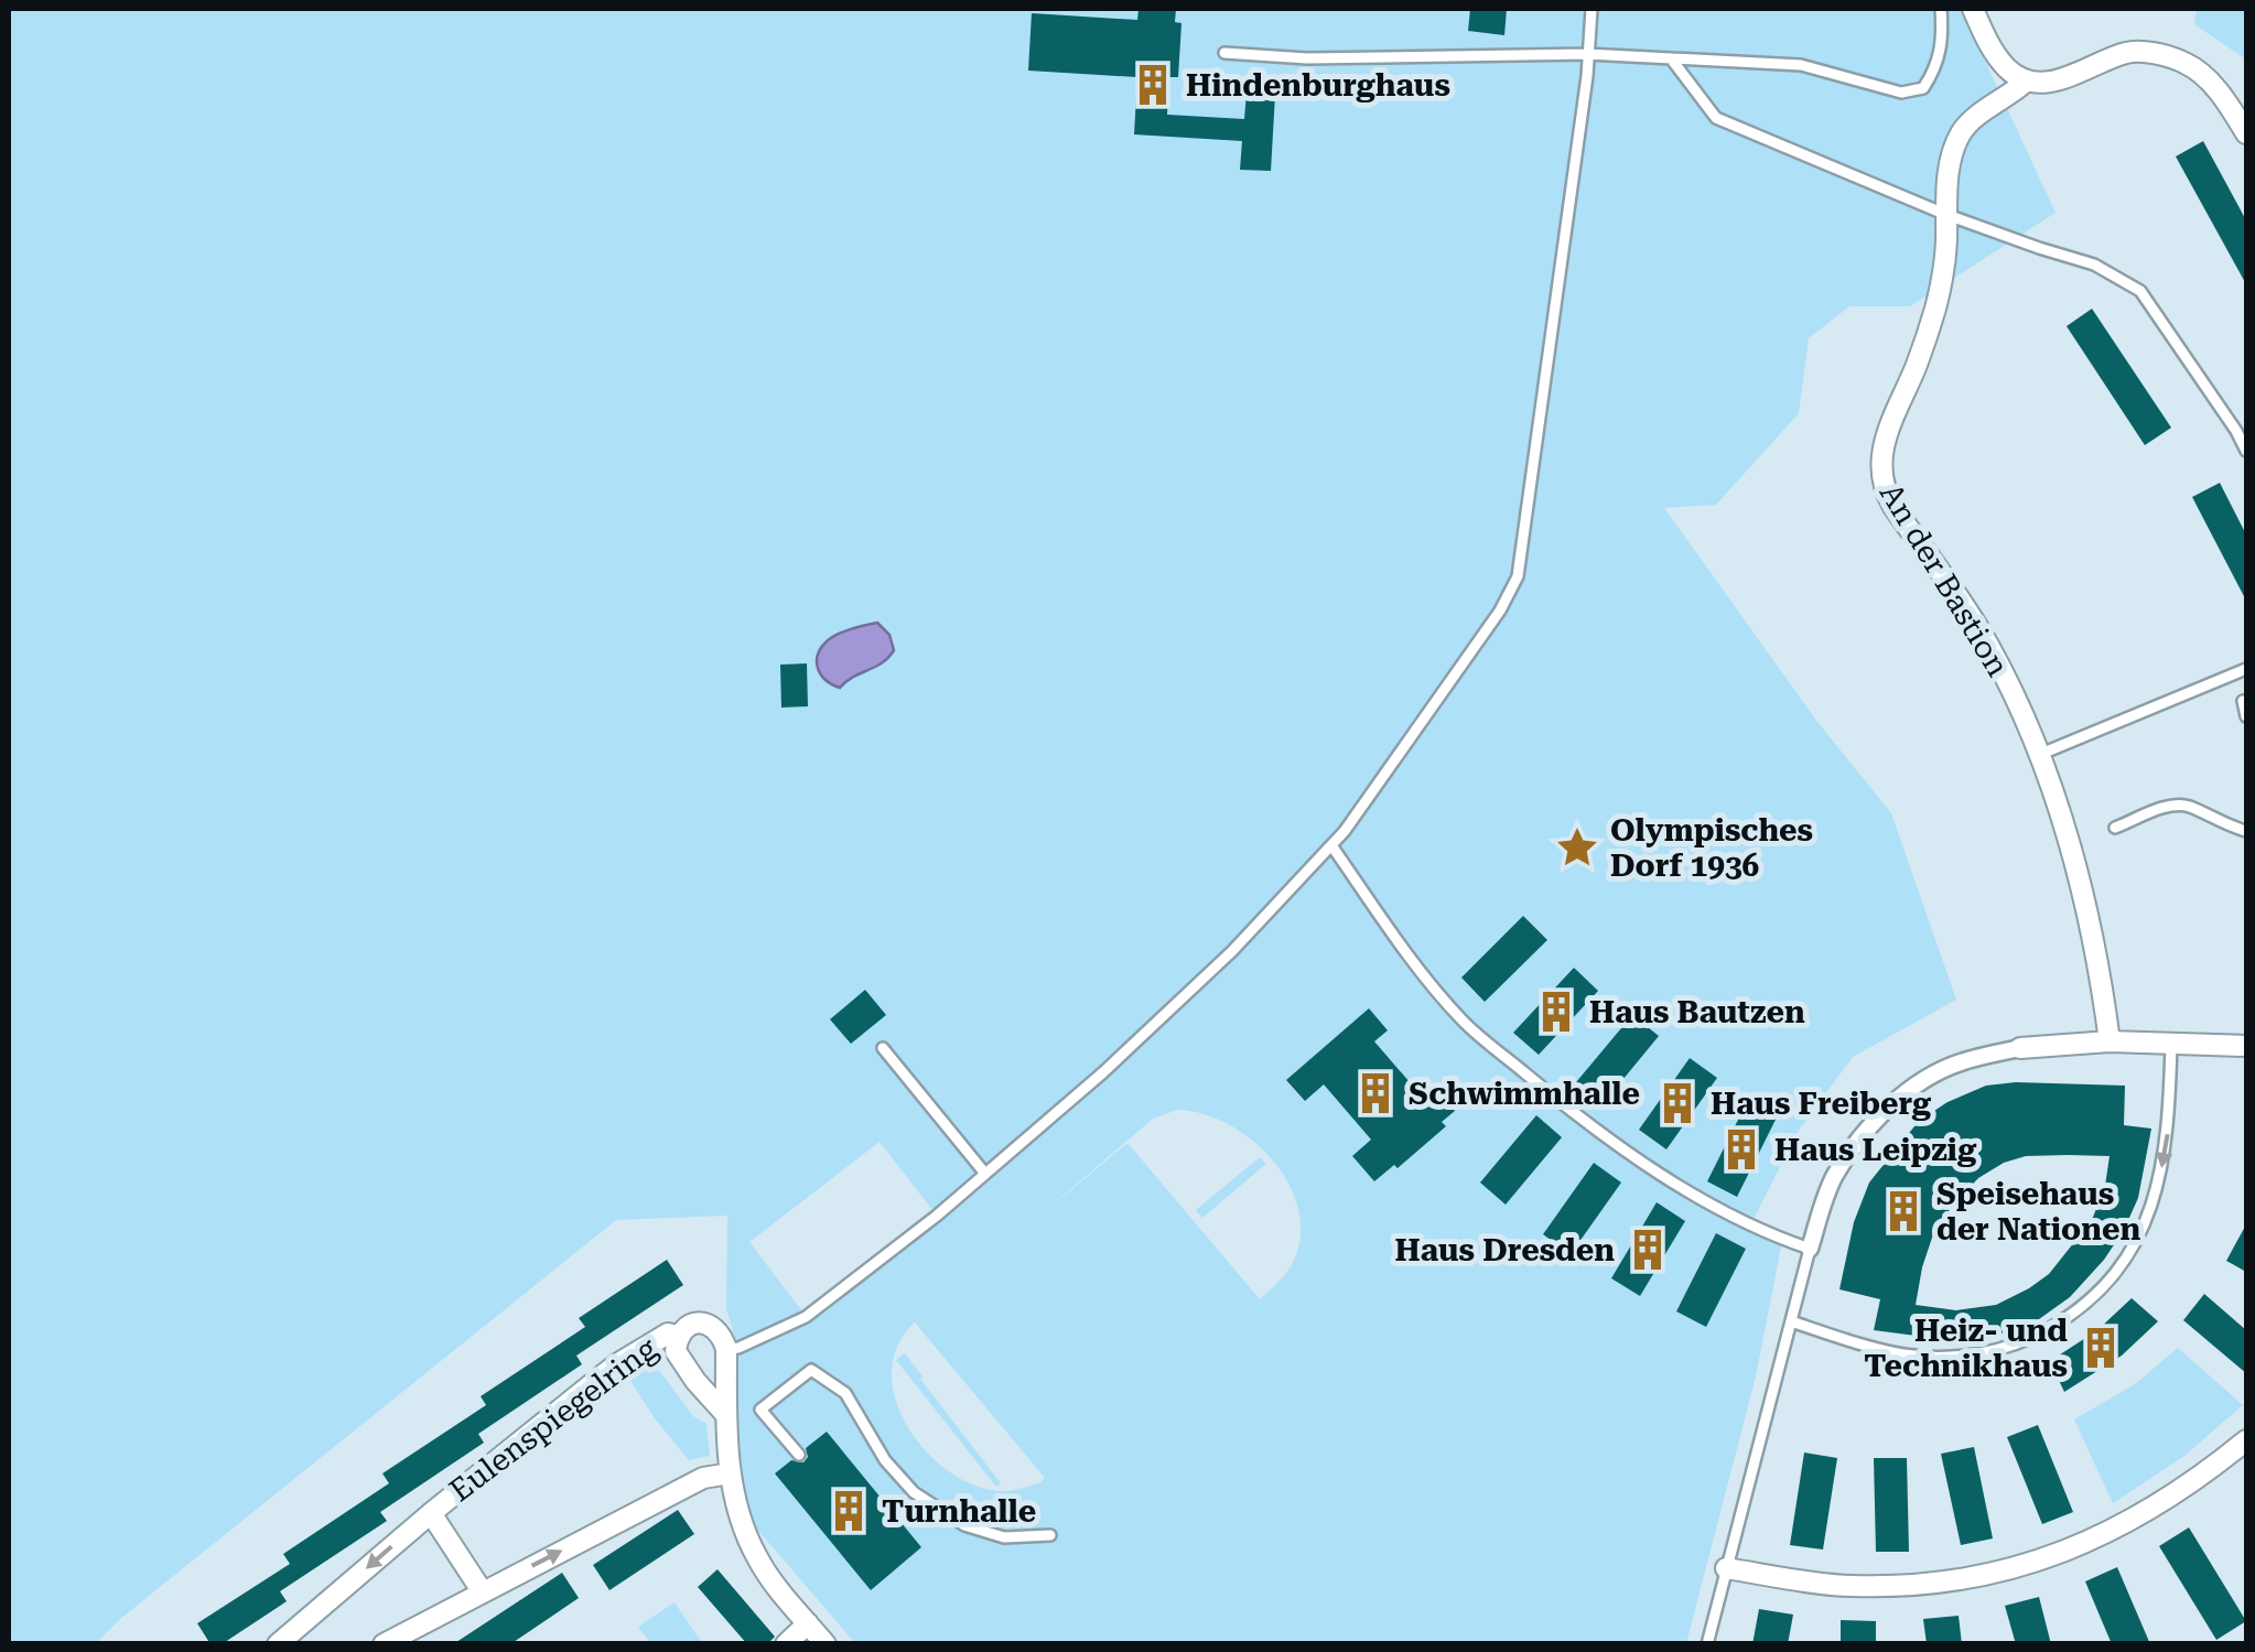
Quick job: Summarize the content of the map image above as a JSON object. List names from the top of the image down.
{
  "streets": {
    "street": ["An der Bastion", "Eulenspiegelring"]
  },
  "places": {
    "building": [
      "Hindenburghaus",
      "Haus Bautzen",
      "Schwimmhalle",
      "Haus Freiberg",
      "Haus Leipzig",
      "Speisehaus der Nationen",
      "Haus Dresden",
      "Heiz- und Technikhaus",
      "Turnhalle"
    ],
    "place": ["Olympisches Dorf 1936"]
  }
}
